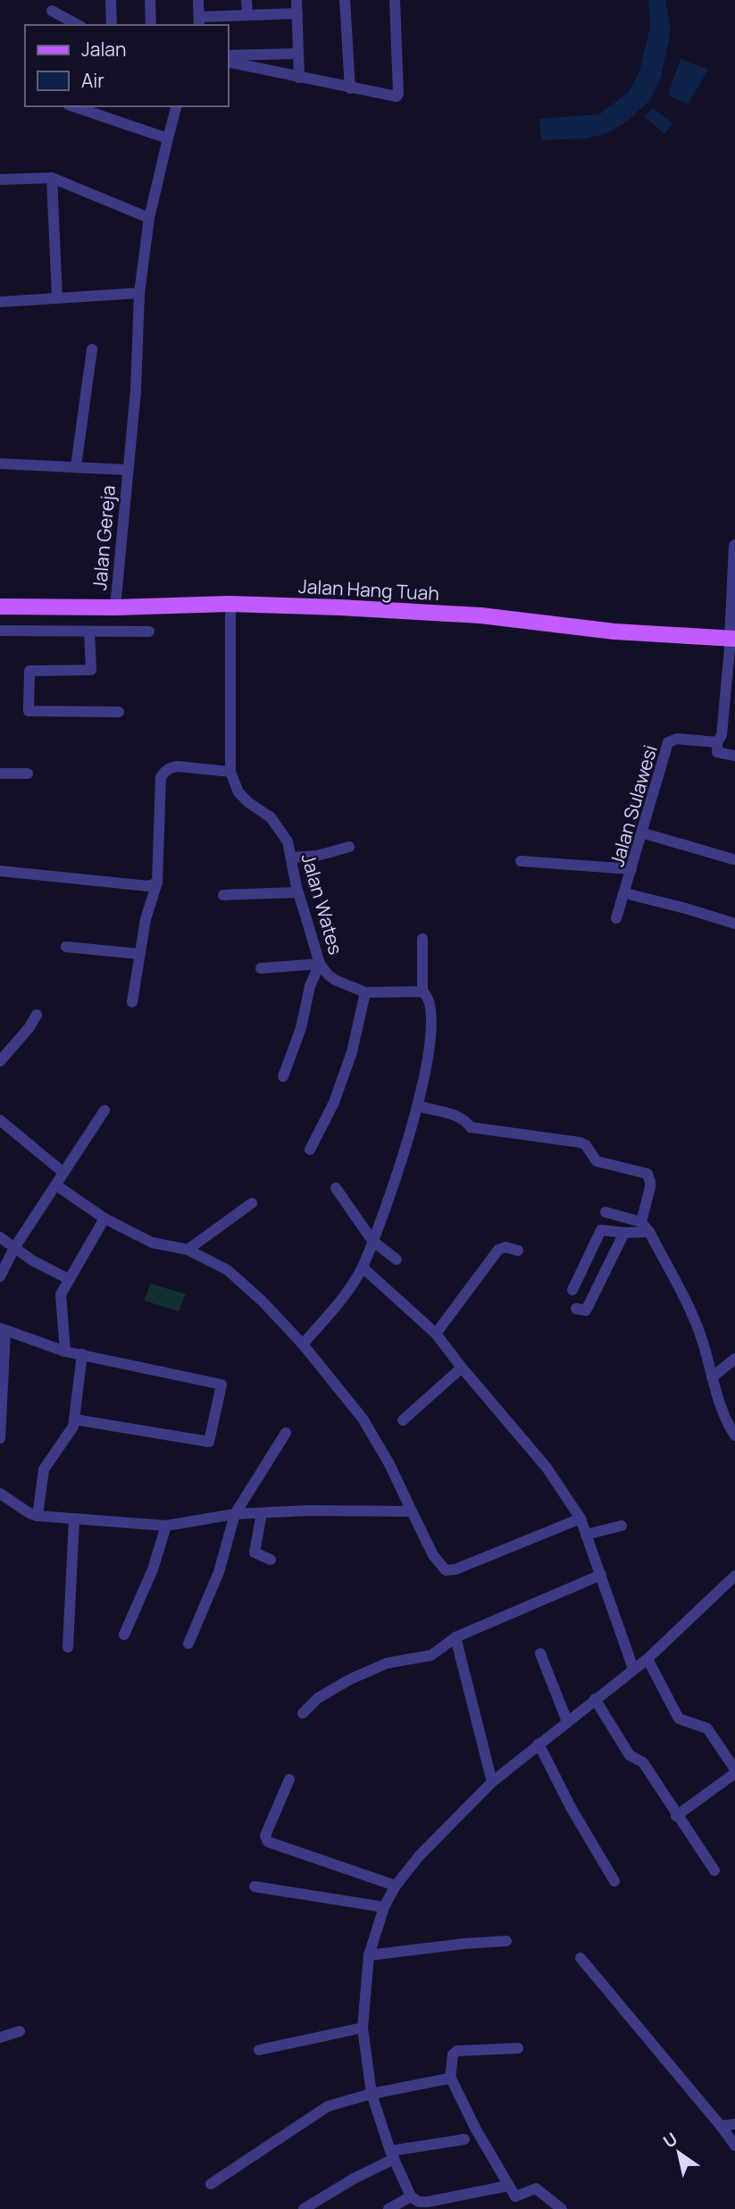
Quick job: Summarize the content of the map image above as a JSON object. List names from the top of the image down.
{
  "streets": {
    "main road": ["Jalan Hang Tuah"],
    "street": ["Jalan Gereja", "Jalan Sulawesi", "Jalan Wates"]
  },
  "crossings": [
    ["Jalan Gereja", "Jalan Hang Tuah"],
    ["Jalan Hang Tuah", "Jalan Wates"]
  ],
  "legend": ["Jalan", "Air"],
  "north": "top left"
}
